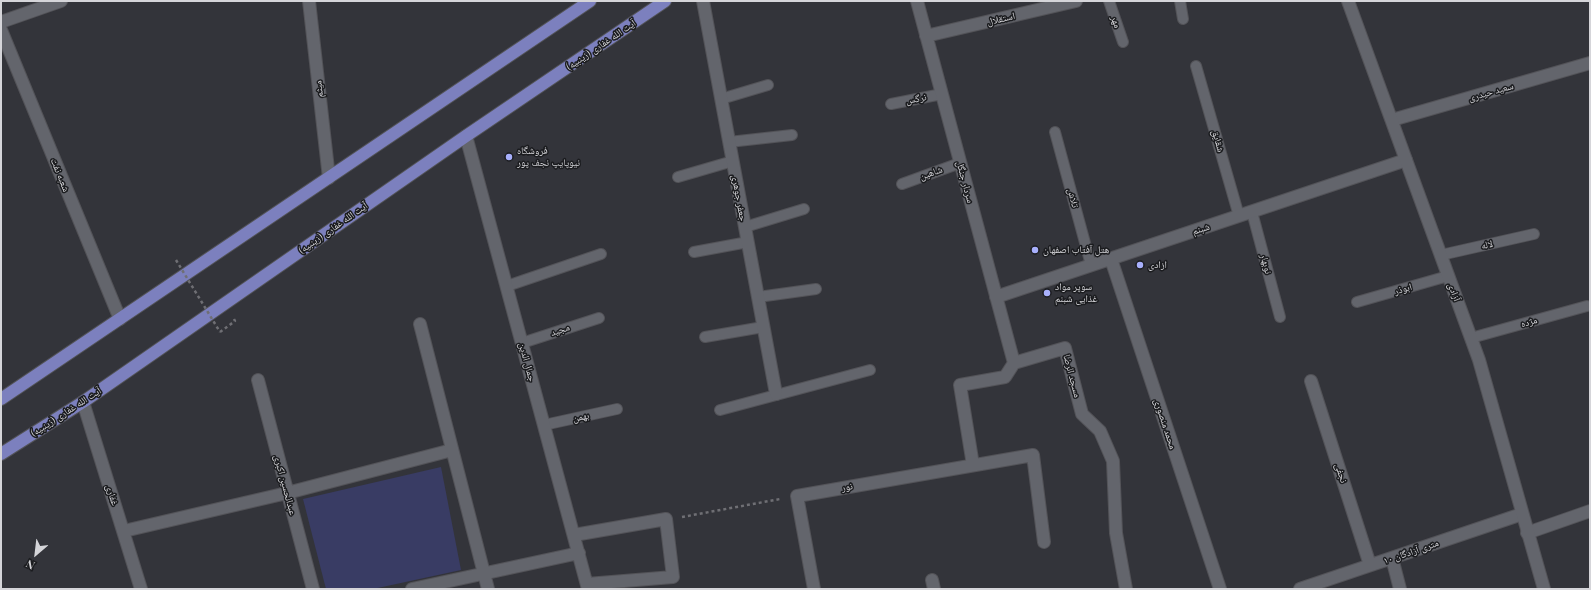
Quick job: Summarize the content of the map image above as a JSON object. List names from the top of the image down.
{
  "streets": {
    "main road": ["آیت الله غفاری (زینبیه)"],
    "street": [
      "استقلال",
      "میثم",
      "سعید حیدری",
      "شعبه نفت",
      "سردار جنگل",
      "جعفر جوهری",
      "شبنم",
      "آزادی",
      "جمال الدین",
      "مسجد الرضا",
      "محمد منصوری",
      "نجفی",
      "عبدالحسین اکبری",
      "نور",
      "غفاری",
      "۱۰ متری آزادگان"
    ],
    "lane": [
      "مهر",
      "نرگس",
      "شقایق",
      "شاهین",
      "تلاش",
      "لاله",
      "نوبهار",
      "ابوذر",
      "مژده",
      "مجید",
      "بهمن"
    ]
  },
  "crossings": [
    ["استقلال", "سردار جنگل"],
    ["آیت الله غفاری (زینبیه)", "جمال الدین"],
    ["آیت الله غفاری (زینبیه)", "غفاری"],
    ["سعید حیدری", "آزادی"],
    ["نرگس", "سردار جنگل"],
    ["شقایق", "شبنم"],
    ["شاهین", "سردار جنگل"],
    ["سردار جنگل", "شبنم"],
    ["سردار جنگل", "مسجد الرضا"],
    ["تلاش", "شبنم"],
    ["شبنم", "نوبهار"],
    ["شبنم", "آزادی"],
    ["شبنم", "محمد منصوری"],
    ["لاله", "آزادی"],
    ["ابوذر", "آزادی"],
    ["آزادی", "مژده"],
    ["آزادی", "۱۰ متری آزادگان"],
    ["مجید", "جمال الدین"],
    ["جمال الدین", "بهمن"],
    ["نجفی", "۱۰ متری آزادگان"]
  ],
  "places": [
    "فروشگاه نیوپایپ نجف پور",
    "هتل آفتاب اصفهان",
    "ازادی",
    "سوپر مواد غذایی شبنم"
  ],
  "north": "bottom left"
}
